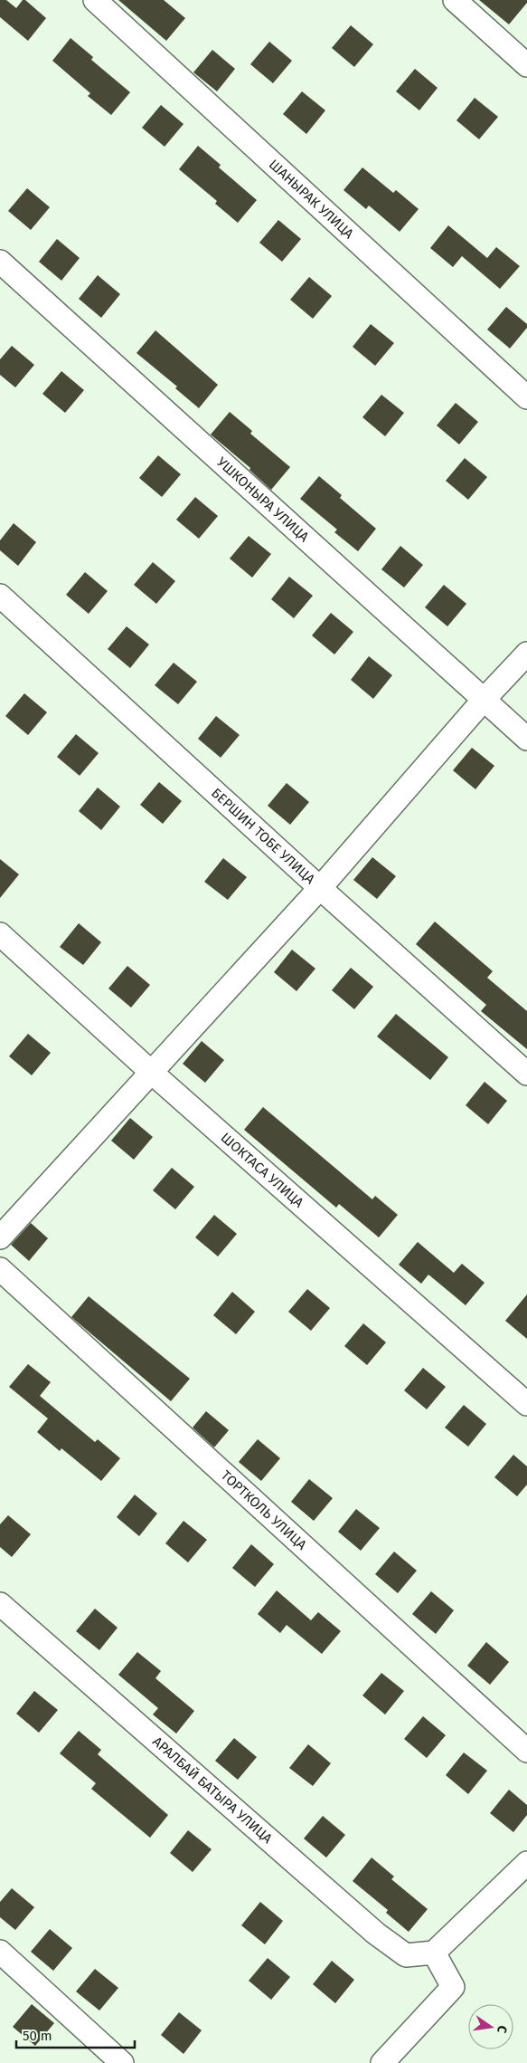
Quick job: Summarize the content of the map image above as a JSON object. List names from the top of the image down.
{
  "streets": {
    "street": [
      "ШАНЫРАК УЛИЦА",
      "УШКОНЫРА УЛИЦА",
      "БЕРШИН ТОБЕ УЛИЦА",
      "ШОКТАСА УЛИЦА",
      "ТОРТКОЛЬ УЛИЦА",
      "АРАЛБАЙ БАТЫРА УЛИЦА"
    ]
  },
  "scale_bar": "50 m",
  "north": "right"
}
